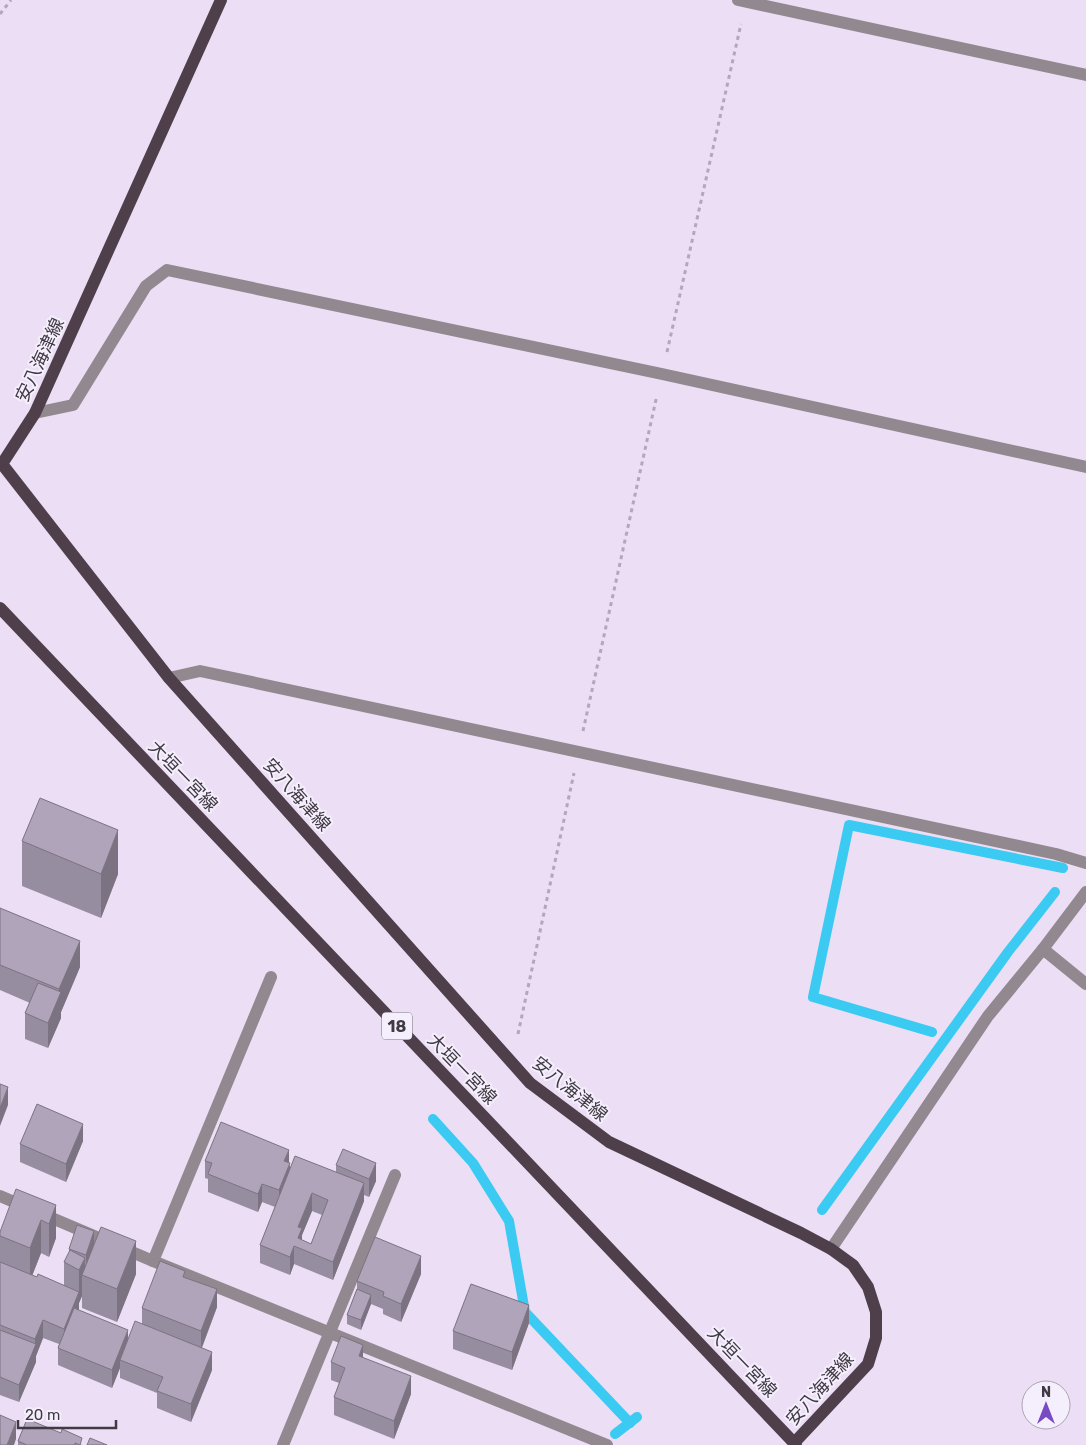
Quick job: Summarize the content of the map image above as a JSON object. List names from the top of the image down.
{
  "streets": {
    "main road": ["安八海津線", "大垣一宮線", "18"]
  },
  "crossings": [
    ["安八海津線", "大垣一宮線"]
  ],
  "scale_bar": "20 m",
  "north": "top"
}
